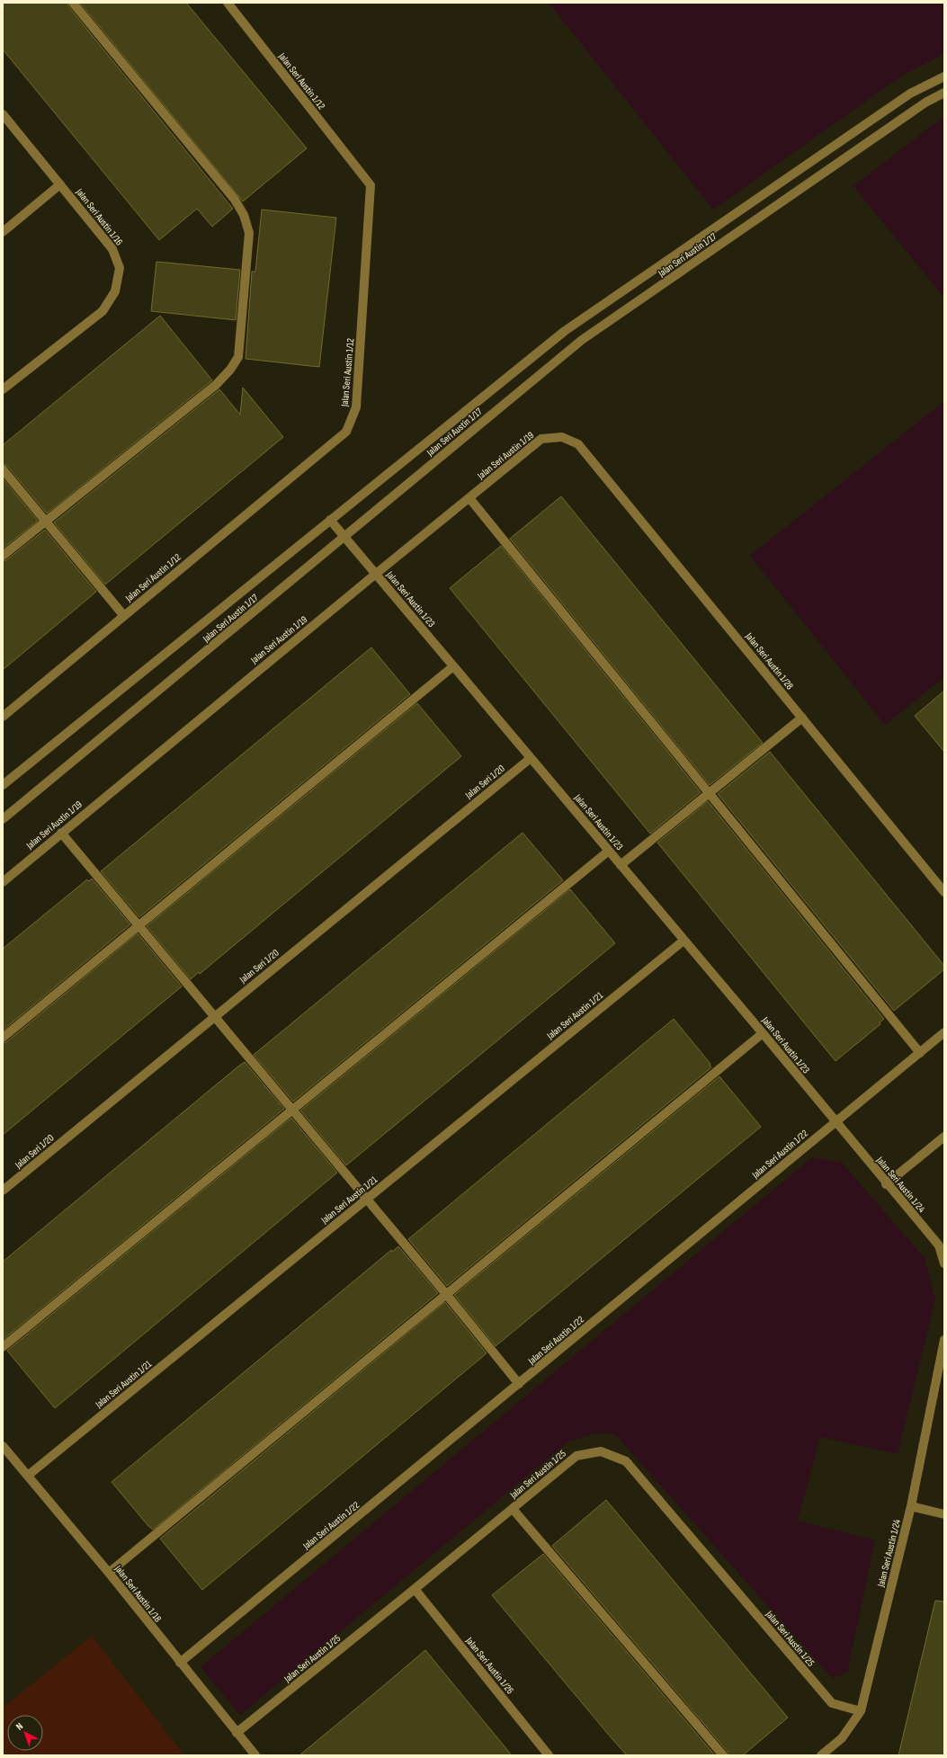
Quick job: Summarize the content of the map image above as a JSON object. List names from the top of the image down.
{
  "streets": {
    "street": [
      "Jalan Seri Austin 1/12",
      "Jalan Seri Austin 1/16",
      "Jalan Seri Austin 1/17",
      "Jalan Seri Austin 1/19",
      "Jalan Seri Austin 1/23",
      "Jalan Seri Austin 1/28",
      "Jalan Seri 1/20",
      "Jalan Seri Austin 1/21",
      "Jalan Seri Austin 1/22",
      "Jalan Seri Austin 1/24",
      "Jalan Seri Austin 1/25",
      "Jalan Seri Austin 1/18",
      "Jalan Seri Austin 1/26"
    ]
  },
  "crossings": [
    ["Jalan Seri Austin 1/17", "Jalan Seri Austin 1/23"],
    ["Jalan Seri Austin 1/19", "Jalan Seri Austin 1/23"],
    ["Jalan Seri Austin 1/19", "Jalan Seri Austin 1/28"],
    ["Jalan Seri Austin 1/23", "Jalan Seri 1/20"],
    ["Jalan Seri Austin 1/23", "Jalan Seri Austin 1/21"],
    ["Jalan Seri Austin 1/23", "Jalan Seri Austin 1/22"],
    ["Jalan Seri Austin 1/23", "Jalan Seri Austin 1/24"],
    ["Jalan Seri Austin 1/21", "Jalan Seri Austin 1/18"],
    ["Jalan Seri Austin 1/22", "Jalan Seri Austin 1/24"],
    ["Jalan Seri Austin 1/22", "Jalan Seri Austin 1/18"],
    ["Jalan Seri Austin 1/24", "Jalan Seri Austin 1/25"],
    ["Jalan Seri Austin 1/25", "Jalan Seri Austin 1/18"],
    ["Jalan Seri Austin 1/25", "Jalan Seri Austin 1/26"]
  ],
  "north": "top left"
}
